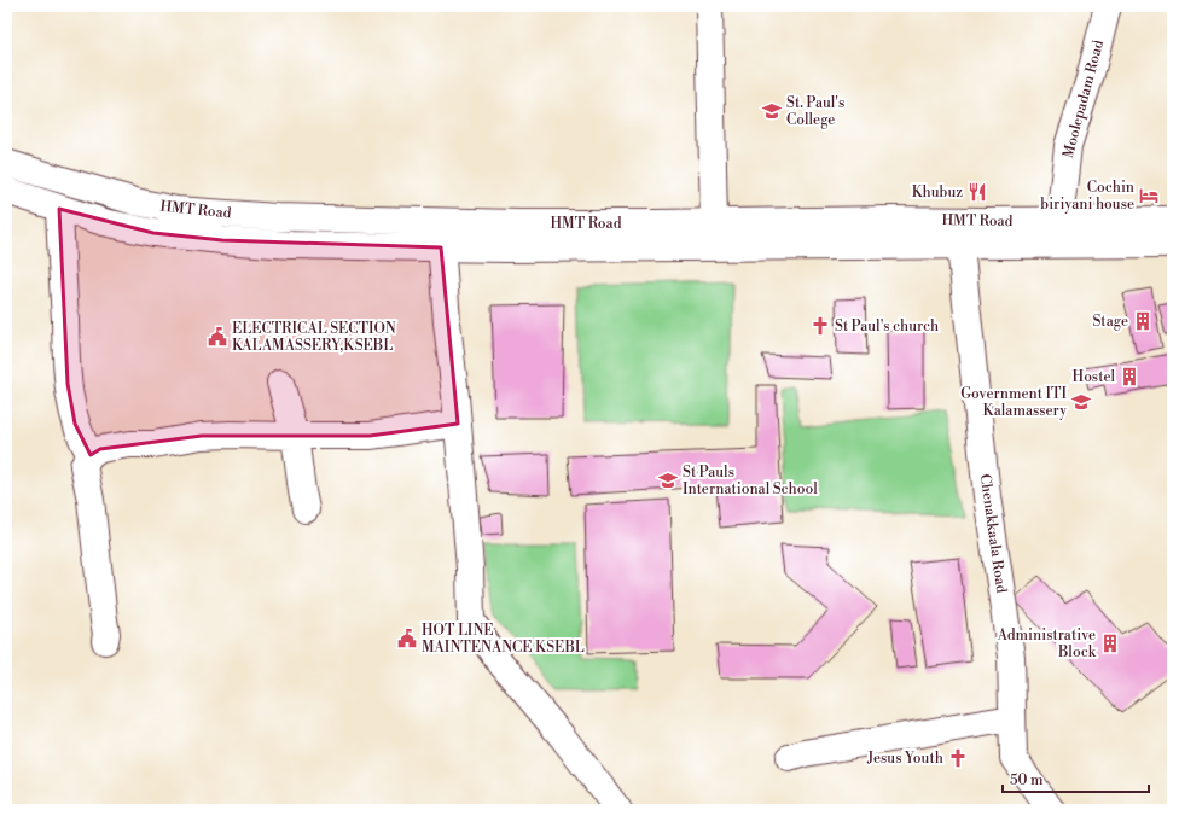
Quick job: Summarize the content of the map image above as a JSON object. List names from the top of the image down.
{
  "streets": {
    "street": ["Moolepadam Road", "HMT Road", "Chenakkaala Road"]
  },
  "crossings": [
    ["Moolepadam Road", "HMT Road"],
    ["HMT Road", "Chenakkaala Road"]
  ],
  "places": {
    "school or university": ["St. Paul's College", "Government ITI Kalamassery", "St Pauls International School"],
    "restaurant": ["Khubuz"],
    "hotel": ["Cochin biriyani house"],
    "building": ["Stage", "Hostel", "Administrative Block"],
    "church": ["St Paul's church", "Jesus Youth"],
    "public building": ["ELECTRICAL SECTION KALAMASSERY,KSEBL", "HOT LINE MAINTENANCE KSEBL"]
  },
  "scale_bar": "50 m"
}
